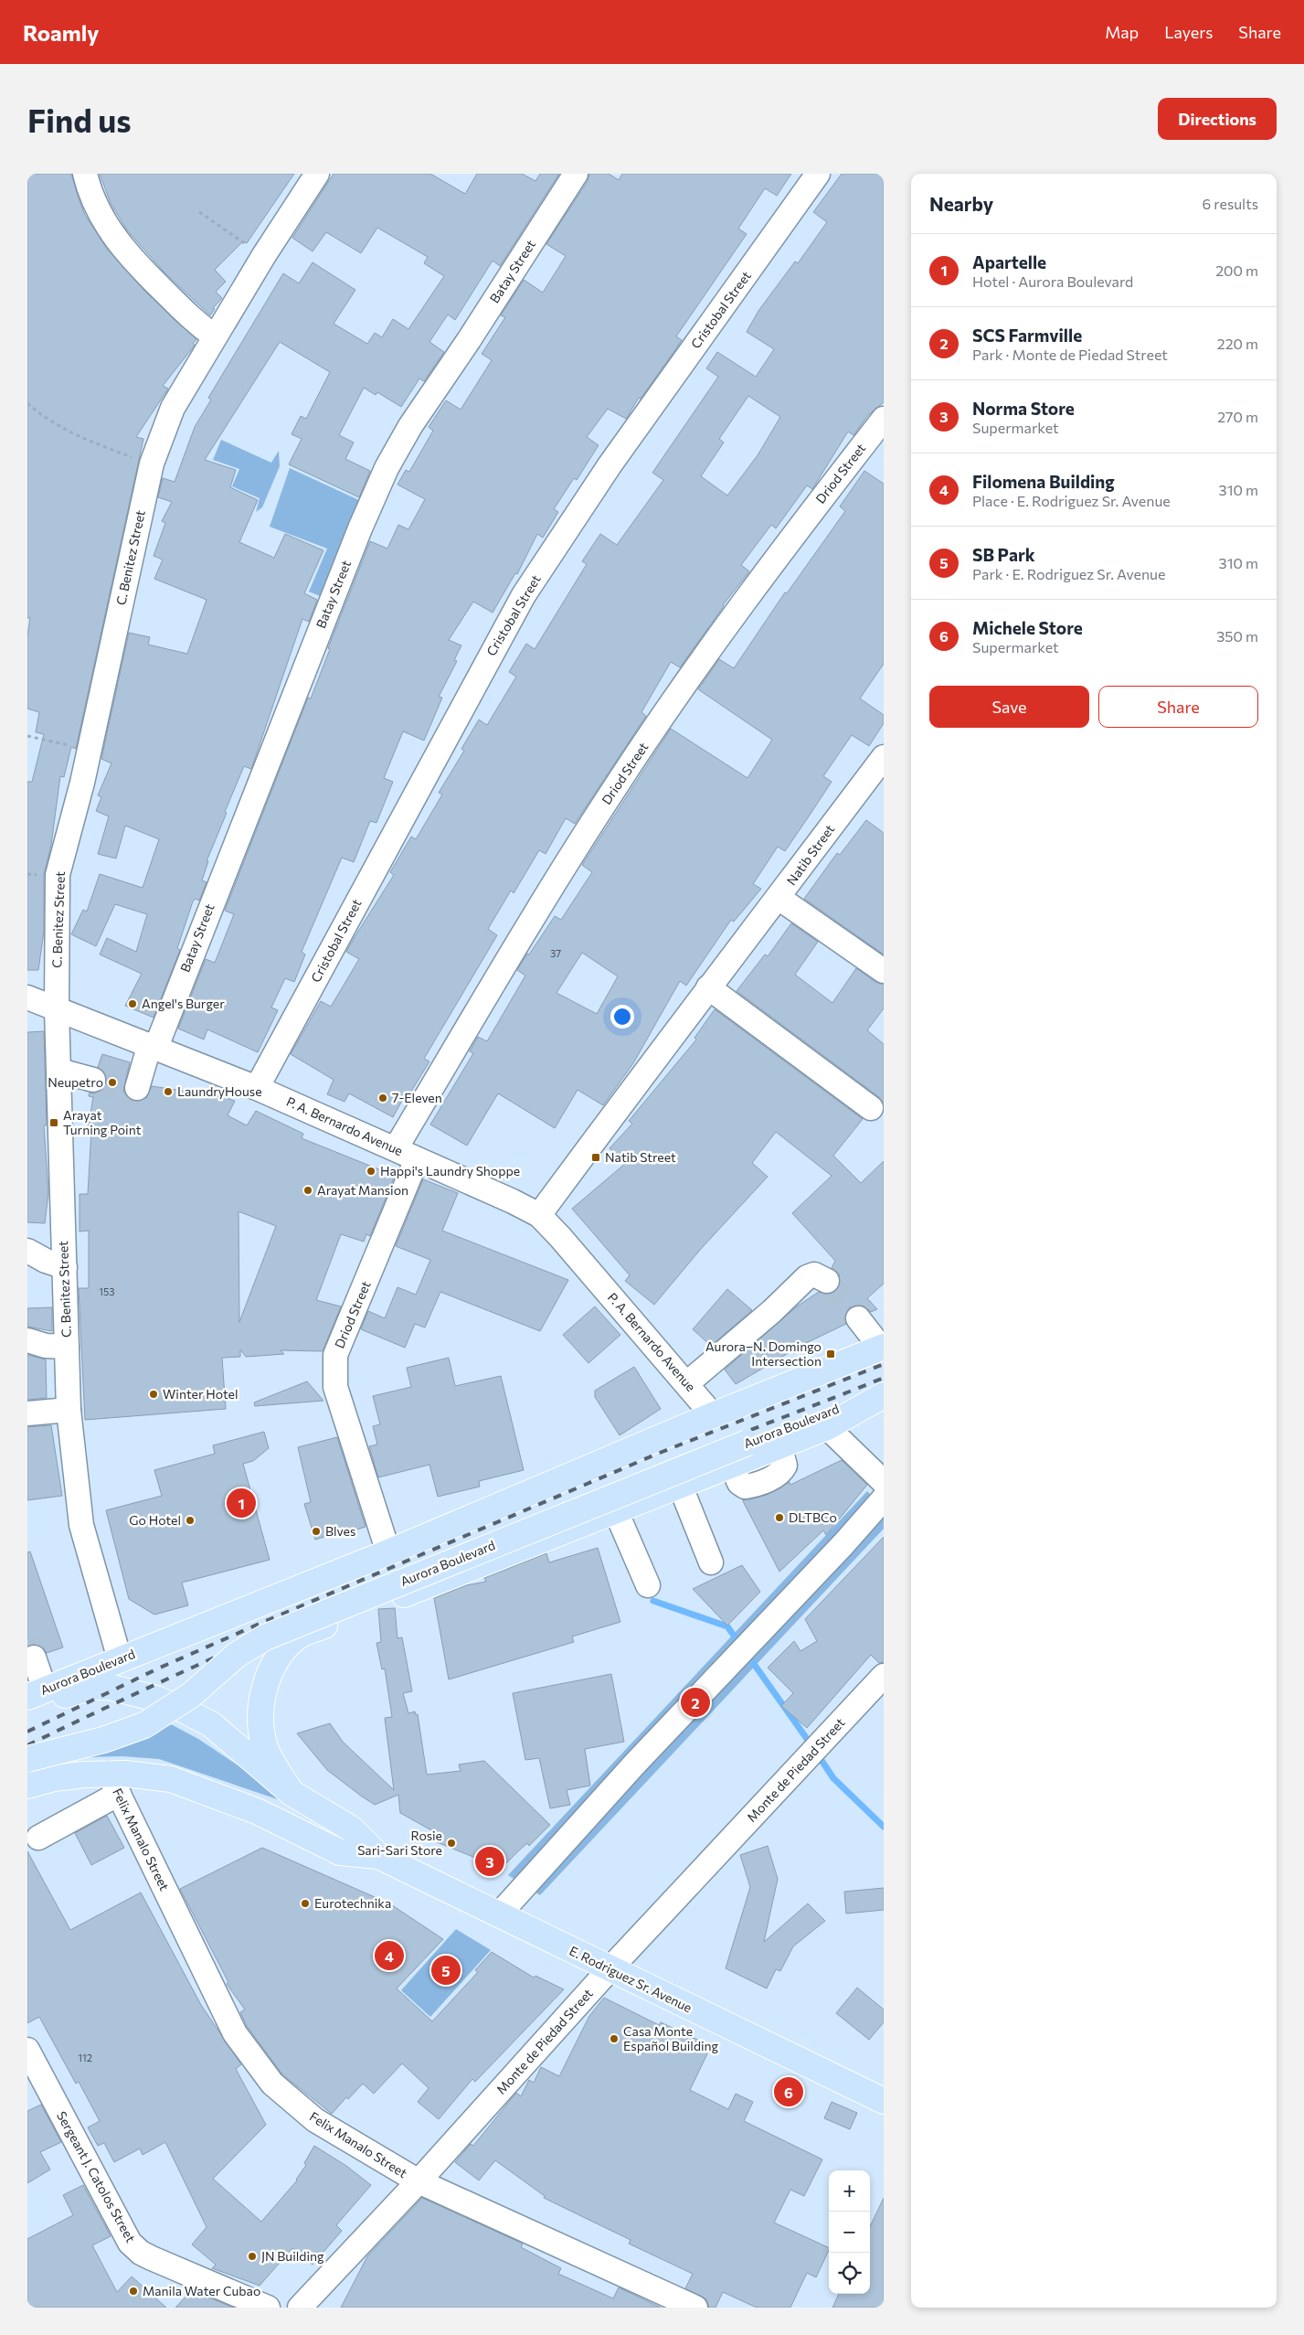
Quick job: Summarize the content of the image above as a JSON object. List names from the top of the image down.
{
  "streets": {
    "main road": ["Aurora Boulevard", "E. Rodriguez Sr. Avenue"],
    "street": [
      "Batay Street",
      "Cristobal Street",
      "Driod Street",
      "C. Benitez Street",
      "Natib Street",
      "P. A. Bernardo Avenue",
      "Monte de Piedad Street",
      "Felix Manalo Street",
      "Sergeant J. Catolos Street"
    ]
  },
  "crossings": [
    ["Batay Street", "P. A. Bernardo Avenue"],
    ["Cristobal Street", "P. A. Bernardo Avenue"],
    ["Driod Street", "P. A. Bernardo Avenue"],
    ["Driod Street", "Aurora Boulevard"],
    ["C. Benitez Street", "P. A. Bernardo Avenue"],
    ["C. Benitez Street", "Aurora Boulevard"],
    ["Natib Street", "P. A. Bernardo Avenue"],
    ["P. A. Bernardo Avenue", "Aurora Boulevard"],
    ["Monte de Piedad Street", "Felix Manalo Street"],
    ["Monte de Piedad Street", "E. Rodriguez Sr. Avenue"],
    ["Felix Manalo Street", "E. Rodriguez Sr. Avenue"]
  ],
  "places": {
    "other": [
      "Angel's Burger",
      "Neupetro",
      "LaundryHouse",
      "7-Eleven",
      "Happi's Laundry Shoppe",
      "Arayat Mansion",
      "Winter Hotel",
      "DLTBCo",
      "Go Hotel",
      "Blves",
      "Rosie Sari-Sari Store",
      "Eurotechnika",
      "Casa Monte Español Building",
      "JN Building",
      "Manila Water Cubao"
    ],
    "transit": ["Arayat Turning Point", "Natib Street", "Aurora–N. Domingo Intersection"]
  },
  "house_numbers": ["37", "153", "112"],
  "page": {
    "header": "Roamly",
    "nav": ["Map", "Layers", "Share"],
    "buttons": [
      "Directions",
      ["Save", "Share"]
    ],
    "title": "Find us",
    "heading": ["Nearby", "6 results"],
    "list": [
      {
        "mark": "1",
        "name": "Apartelle",
        "note": "Hotel · Aurora Boulevard",
        "value": "200 m"
      },
      {
        "mark": "2",
        "name": "SCS Farmville",
        "note": "Park · Monte de Piedad Street",
        "value": "220 m"
      },
      {
        "mark": "3",
        "name": "Norma Store",
        "note": "Supermarket",
        "value": "270 m"
      },
      {
        "mark": "4",
        "name": "Filomena Building",
        "note": "Place · E. Rodriguez Sr. Avenue",
        "value": "310 m"
      },
      {
        "mark": "5",
        "name": "SB Park",
        "note": "Park · E. Rodriguez Sr. Avenue",
        "value": "310 m"
      },
      {
        "mark": "6",
        "name": "Michele Store",
        "note": "Supermarket",
        "value": "350 m"
      }
    ],
    "pins": [
      "1",
      "2",
      "3",
      "4",
      "5",
      "6"
    ],
    "map_buttons": ["+", "−"]
  }
}
